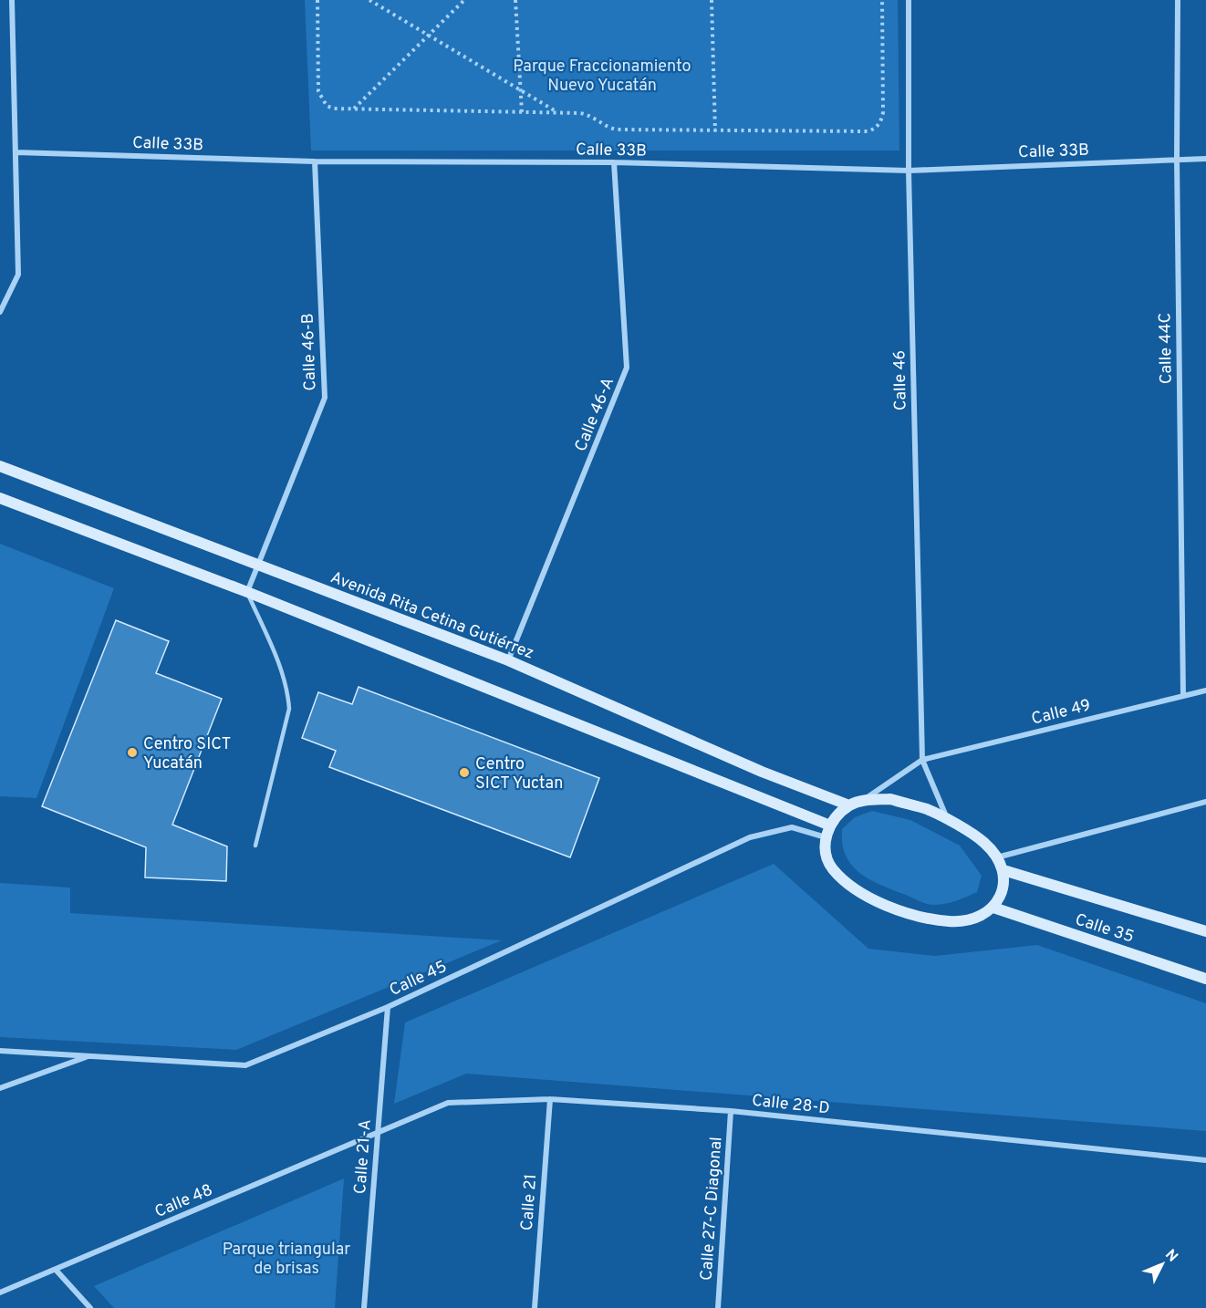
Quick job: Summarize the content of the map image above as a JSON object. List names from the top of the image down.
{
  "streets": {
    "street": [
      "Calle 33B",
      "Calle 44C",
      "Calle 46-B",
      "Calle 46",
      "Calle 46-A",
      "Avenida Rita Cetina Gutiérrez",
      "Calle 49",
      "Calle 35",
      "Calle 45",
      "Calle 28-D",
      "Calle 21-A",
      "Calle 48",
      "Calle 21",
      "Calle 27-C Diagonal"
    ]
  },
  "crossings": [
    ["Calle 33B", "Calle 44C"],
    ["Calle 33B", "Calle 46-B"],
    ["Calle 33B", "Calle 46"],
    ["Calle 33B", "Calle 46-A"],
    ["Calle 44C", "Calle 49"],
    ["Calle 46-B", "Avenida Rita Cetina Gutiérrez"],
    ["Calle 46", "Avenida Rita Cetina Gutiérrez"],
    ["Calle 46", "Calle 49"],
    ["Calle 46", "Calle 35"],
    ["Calle 46", "Calle 45"],
    ["Calle 46-A", "Avenida Rita Cetina Gutiérrez"],
    ["Avenida Rita Cetina Gutiérrez", "Calle 35"],
    ["Avenida Rita Cetina Gutiérrez", "Calle 45"],
    ["Calle 35", "Calle 45"],
    ["Calle 45", "Calle 21-A"],
    ["Calle 28-D", "Calle 21-A"],
    ["Calle 28-D", "Calle 48"],
    ["Calle 28-D", "Calle 21"],
    ["Calle 28-D", "Calle 27-C Diagonal"],
    ["Calle 21-A", "Calle 48"]
  ],
  "parks": ["Parque Fraccionamiento Nuevo Yucatán", "Parque triangular de brisas"],
  "places": ["Centro SICT Yucatán", "Centro SICT Yuctan"],
  "north": "top right"
}
